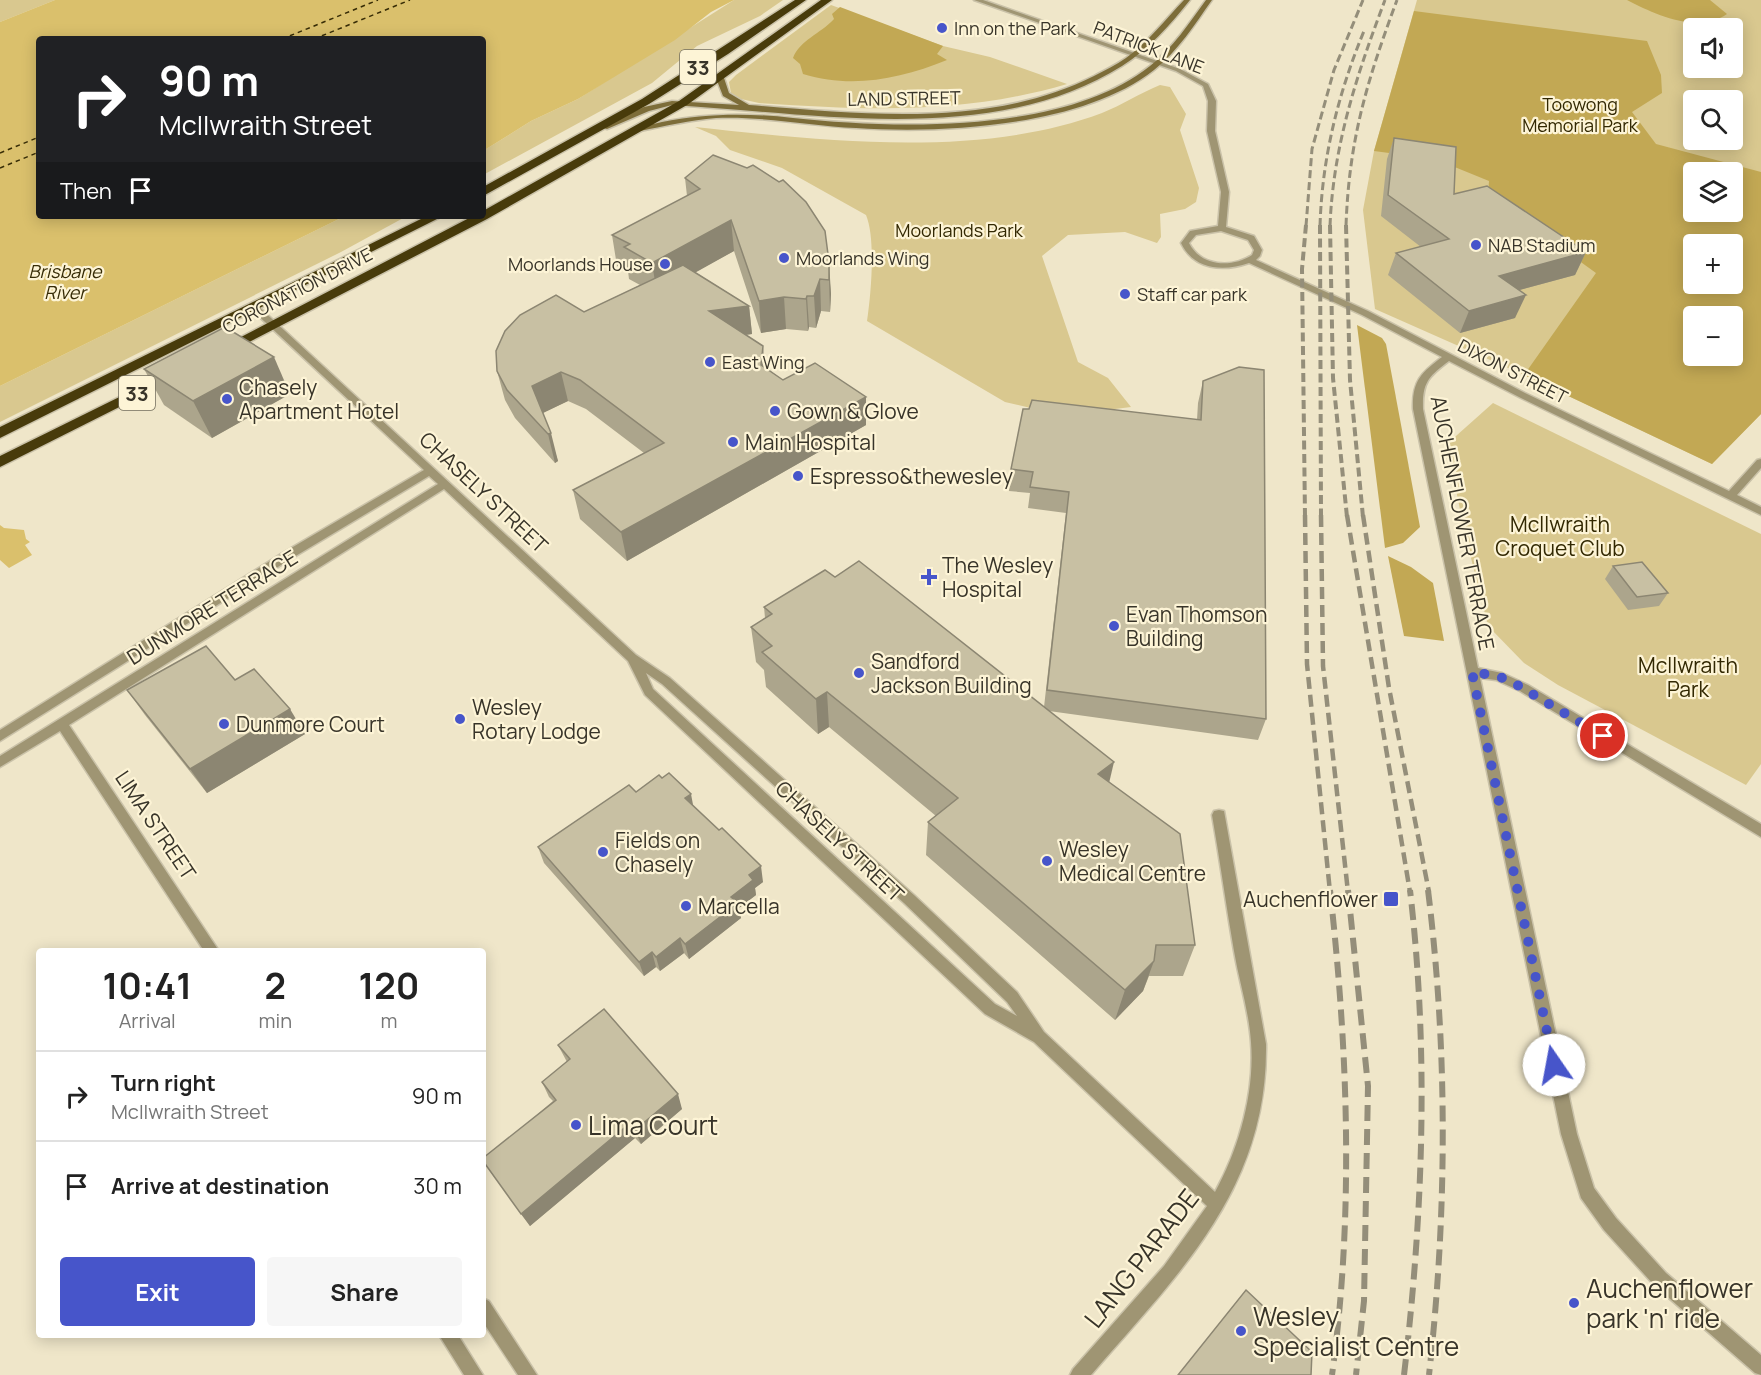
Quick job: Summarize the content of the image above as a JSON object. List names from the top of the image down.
{
  "streets": {
    "highway": ["33", "CORONATION DRIVE"],
    "main road": ["LAND STREET"],
    "street": [
      "PATRICK LANE",
      "DIXON STREET",
      "CHASELY STREET",
      "AUCHENFLOWER TERRACE",
      "DUNMORE TERRACE",
      "LIMA STREET",
      "LANG PARADE"
    ]
  },
  "crossings": [
    ["PATRICK LANE", "LAND STREET"],
    ["33", "LAND STREET"],
    ["LAND STREET", "CORONATION DRIVE"],
    ["CORONATION DRIVE", "CHASELY STREET"],
    ["DIXON STREET", "AUCHENFLOWER TERRACE"],
    ["CHASELY STREET", "DUNMORE TERRACE"],
    ["CHASELY STREET", "LANG PARADE"],
    ["DUNMORE TERRACE", "LIMA STREET"]
  ],
  "water": ["Brisbane River"],
  "parks": [
    "Toowong Memorial Park",
    "Moorlands Park",
    "McIlwraith Croquet Club",
    "McIlwraith Park"
  ],
  "places": {
    "other": [
      "Inn on the Park",
      "NAB Stadium",
      "Moorlands Wing",
      "Moorlands House",
      "Staff car park",
      "East Wing",
      "Chasely Apartment Hotel",
      "Gown & Glove",
      "Main Hospital",
      "Espresso&thewesley",
      "Evan Thomson Building",
      "Sandford Jackson Building",
      "Wesley Rotary Lodge",
      "Dunmore Court",
      "Fields on Chasely",
      "Wesley Medical Centre",
      "Marcella",
      "Lima Court",
      "Auchenflower park 'n' ride",
      "Wesley Specialist Centre"
    ],
    "health": ["The Wesley Hospital"],
    "transit": ["Auchenflower"]
  },
  "page": {
    "map_buttons": ["+", "−"],
    "turn": ["90 m", "McIlwraith Street"],
    "then": "Then",
    "eta": [
      "10:41",
      "Arrival",
      "2",
      "min",
      "120",
      "m"
    ],
    "list": [
      {
        "name": "Turn right",
        "note": "McIlwraith Street",
        "value": "90 m"
      },
      {
        "name": "Arrive at destination",
        "value": "30 m"
      }
    ],
    "buttons": ["Exit", "Share"]
  }
}
